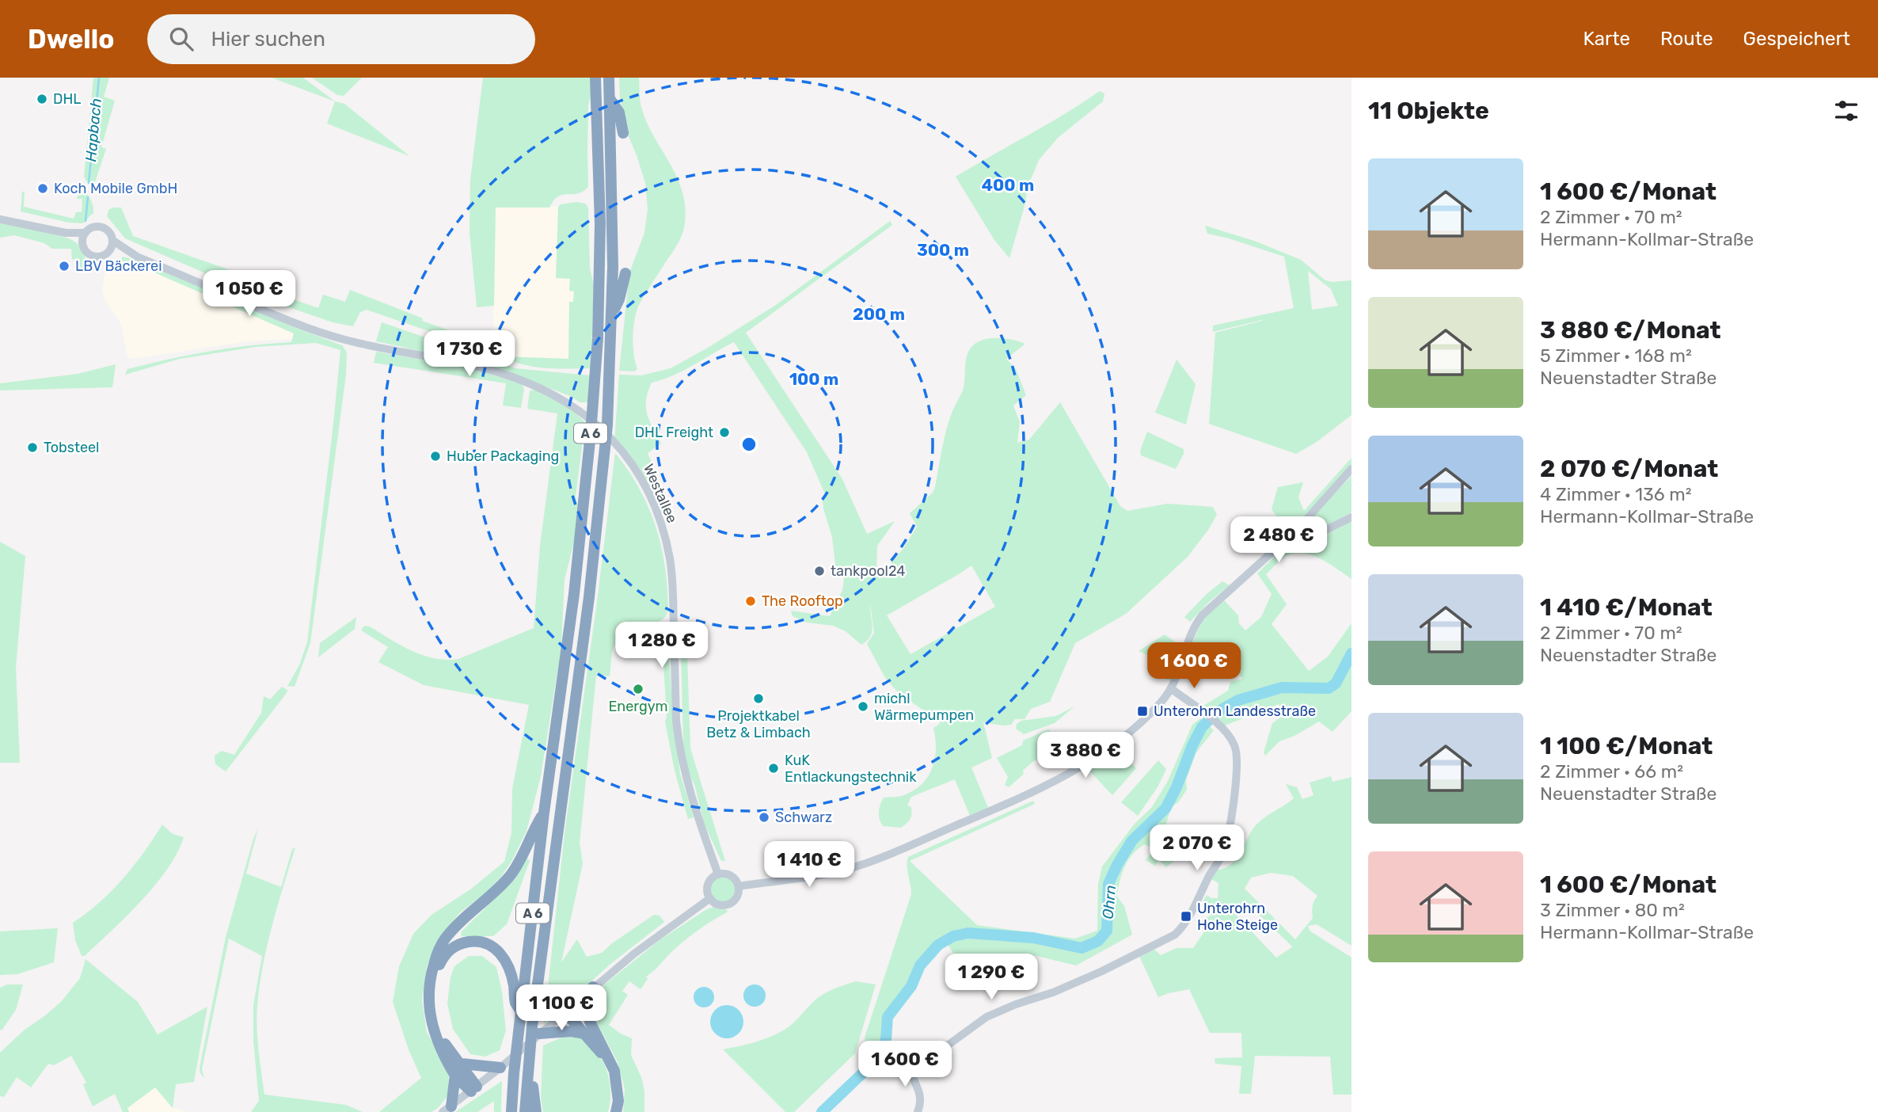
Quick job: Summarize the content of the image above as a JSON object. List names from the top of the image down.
{
  "streets": {
    "highway": ["A 6"],
    "main road": ["Westallee"]
  },
  "water": ["Hapbach", "Ohrn"],
  "places": {
    "other": [
      "DHL",
      "Koch Mobile GmbH",
      "LBV Bäckerei",
      "DHL Freight",
      "Tobsteel",
      "Huber Packaging",
      "tankpool24",
      "The Rooftop",
      "Energym",
      "Projektkabel Betz & Limbach",
      "michl Wärmepumpen",
      "KuK Entlackungstechnik",
      "Schwarz"
    ],
    "transit": ["Unterohrn Landesstraße", "Unterohrn Hohe Steige"]
  },
  "page": {
    "header": "Dwello",
    "search": "Hier suchen",
    "nav": ["Karte", "Route", "Gespeichert"],
    "heading": "11 Objekte",
    "list": [
      {
        "name": "1 600 €/Monat",
        "note": "2 Zimmer · 70 m² · Hermann-Kollmar-Straße"
      },
      {
        "name": "3 880 €/Monat",
        "note": "5 Zimmer · 168 m² · Neuenstadter Straße"
      },
      {
        "name": "2 070 €/Monat",
        "note": "4 Zimmer · 136 m² · Hermann-Kollmar-Straße"
      },
      {
        "name": "1 410 €/Monat",
        "note": "2 Zimmer · 70 m² · Neuenstadter Straße"
      },
      {
        "name": "1 100 €/Monat",
        "note": "2 Zimmer · 66 m² · Neuenstadter Straße"
      },
      {
        "name": "1 600 €/Monat",
        "note": "3 Zimmer · 80 m² · Hermann-Kollmar-Straße"
      }
    ],
    "price": [
      "1 050 €",
      "1 730 €",
      "2 480 €",
      "1 280 €",
      "1 600 €",
      "3 880 €",
      "2 070 €",
      "1 410 €",
      "1 290 €",
      "1 100 €",
      "1 600 €"
    ]
  },
  "rings": [
    "400 m",
    "300 m",
    "200 m",
    "100 m"
  ]
}
